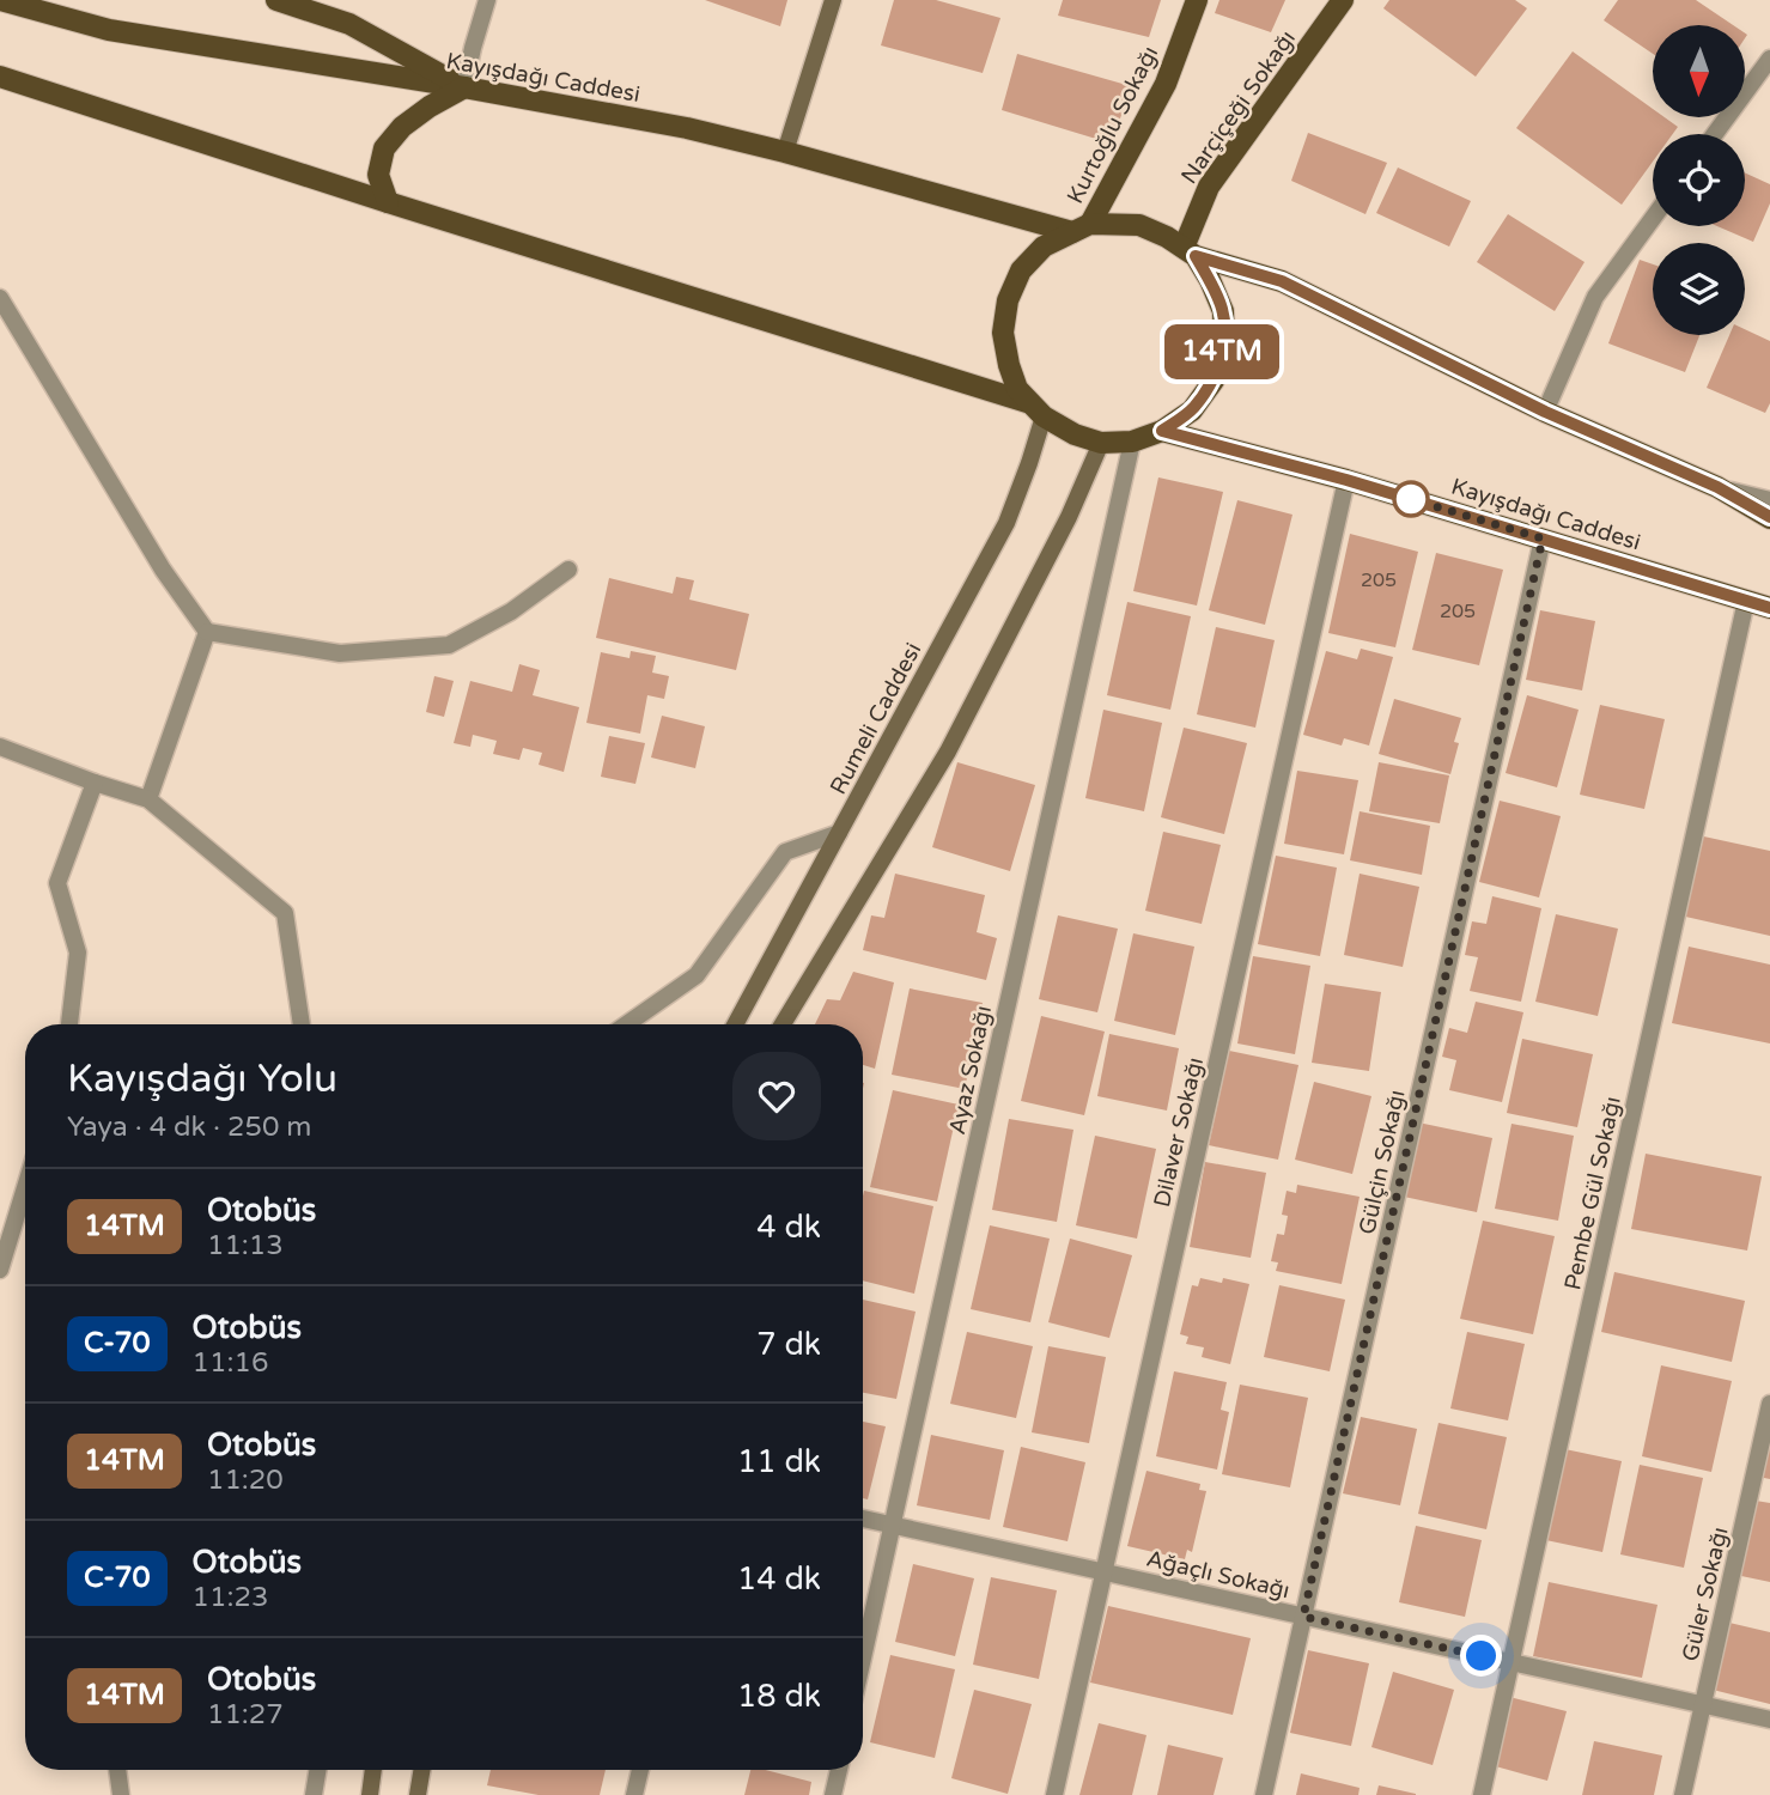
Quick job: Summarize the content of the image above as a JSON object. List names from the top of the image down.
{
  "streets": {
    "main road": ["Kayışdağı Caddesi", "Narçiçeği Sokağı", "Kurtoğlu Sokağı"],
    "street": [
      "Rumeli Caddesi",
      "Ayaz Sokağı",
      "Dilaver Sokağı",
      "Gülçin Sokağı",
      "Pembe Gül Sokağı",
      "Ağaçlı Sokağı",
      "Güler Sokağı"
    ]
  },
  "crossings": [
    ["Kayışdağı Caddesi", "Narçiçeği Sokağı"],
    ["Kayışdağı Caddesi", "Kurtoğlu Sokağı"],
    ["Kayışdağı Caddesi", "Rumeli Caddesi"],
    ["Kayışdağı Caddesi", "Ayaz Sokağı"],
    ["Kayışdağı Caddesi", "Dilaver Sokağı"],
    ["Kayışdağı Caddesi", "Gülçin Sokağı"],
    ["Kayışdağı Caddesi", "Pembe Gül Sokağı"],
    ["Narçiçeği Sokağı", "Kurtoğlu Sokağı"],
    ["Narçiçeği Sokağı", "Rumeli Caddesi"],
    ["Narçiçeği Sokağı", "Ayaz Sokağı"],
    ["Kurtoğlu Sokağı", "Rumeli Caddesi"],
    ["Kurtoğlu Sokağı", "Ayaz Sokağı"],
    ["Rumeli Caddesi", "Ayaz Sokağı"],
    ["Ayaz Sokağı", "Ağaçlı Sokağı"],
    ["Dilaver Sokağı", "Ağaçlı Sokağı"],
    ["Gülçin Sokağı", "Ağaçlı Sokağı"],
    ["Pembe Gül Sokağı", "Ağaçlı Sokağı"],
    ["Ağaçlı Sokağı", "Güler Sokağı"]
  ],
  "lines": ["bus line 14TM"],
  "house_numbers": ["205", "205"],
  "north": "bottom",
  "page": {
    "on_map": "14TM",
    "heading": ["Kayışdağı Yolu", "Yaya · 4 dk · 250 m"],
    "list": [
      {
        "mark": "14TM",
        "name": "Otobüs",
        "note": "11:13",
        "value": "4 dk"
      },
      {
        "mark": "C-70",
        "name": "Otobüs",
        "note": "11:16",
        "value": "7 dk"
      },
      {
        "mark": "14TM",
        "name": "Otobüs",
        "note": "11:20",
        "value": "11 dk"
      },
      {
        "mark": "C-70",
        "name": "Otobüs",
        "note": "11:23",
        "value": "14 dk"
      },
      {
        "mark": "14TM",
        "name": "Otobüs",
        "note": "11:27",
        "value": "18 dk"
      }
    ]
  }
}
